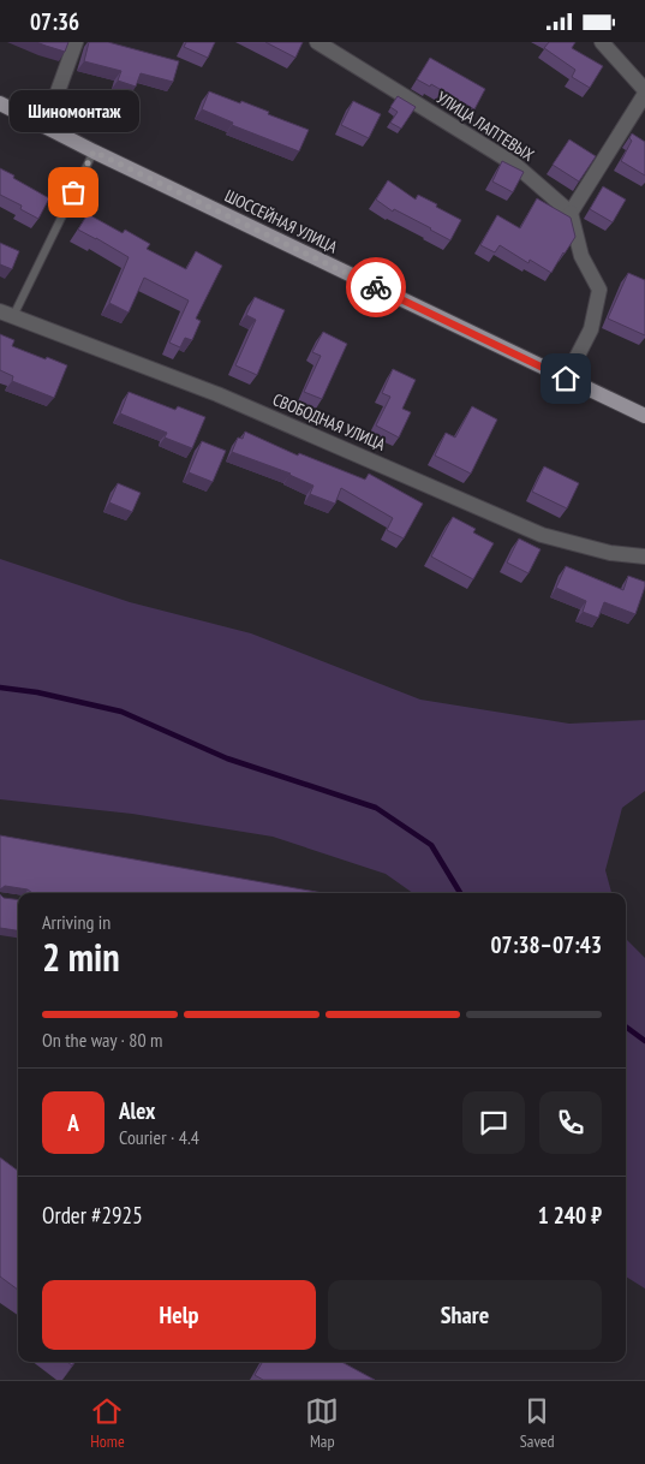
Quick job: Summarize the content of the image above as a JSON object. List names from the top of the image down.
{
  "streets": {
    "main road": ["ШОССЕЙНАЯ УЛИЦА"],
    "street": ["УЛИЦА ЛАПТЕВЫХ", "СВОБОДНАЯ УЛИЦА"]
  },
  "places": ["Шиномонтаж"],
  "page": {
    "status": "07:36",
    "bubble": "Шиномонтаж",
    "heading": ["2 min", "Arriving in", "07:38–07:43"],
    "panel": [
      "Alex",
      "Courier · 4.4",
      "Order #2925",
      "1 240 ₽"
    ],
    "bar": "On the way · 80 m",
    "round": "A",
    "buttons": ["Help", "Share"],
    "tabs": ["Home", "Map", "Saved"]
  }
}
